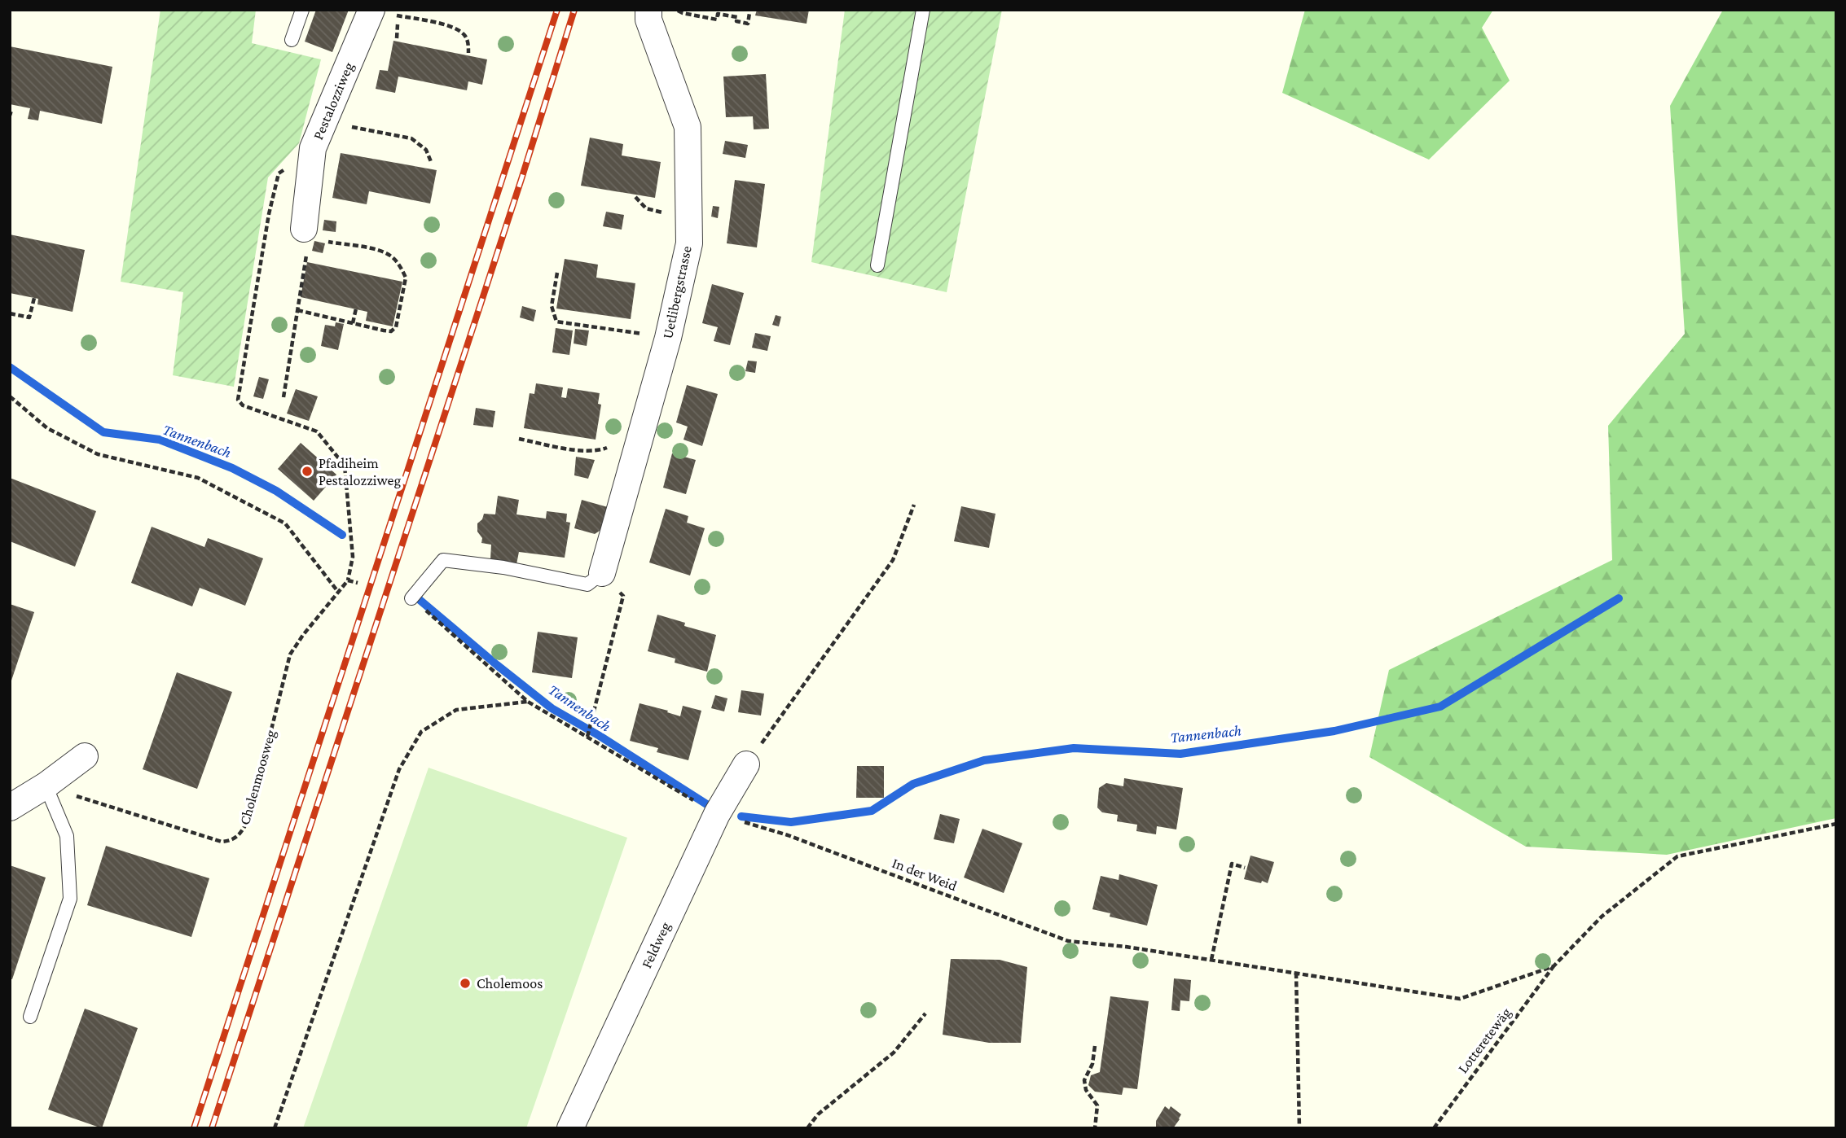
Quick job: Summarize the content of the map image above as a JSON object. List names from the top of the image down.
{
  "streets": {
    "street": ["Pestalozziweg", "Uetlibergstrasse", "Feldweg"],
    "path": ["Cholenmoosweg", "In der Weid", "Lotteretewäg"]
  },
  "crossings": [
    ["In der Weid", "Feldweg"],
    ["In der Weid", "Lotteretewäg"]
  ],
  "water": ["Tannenbach"],
  "places": ["Pfadiheim Pestalozziweg", "Cholemoos"]
}
